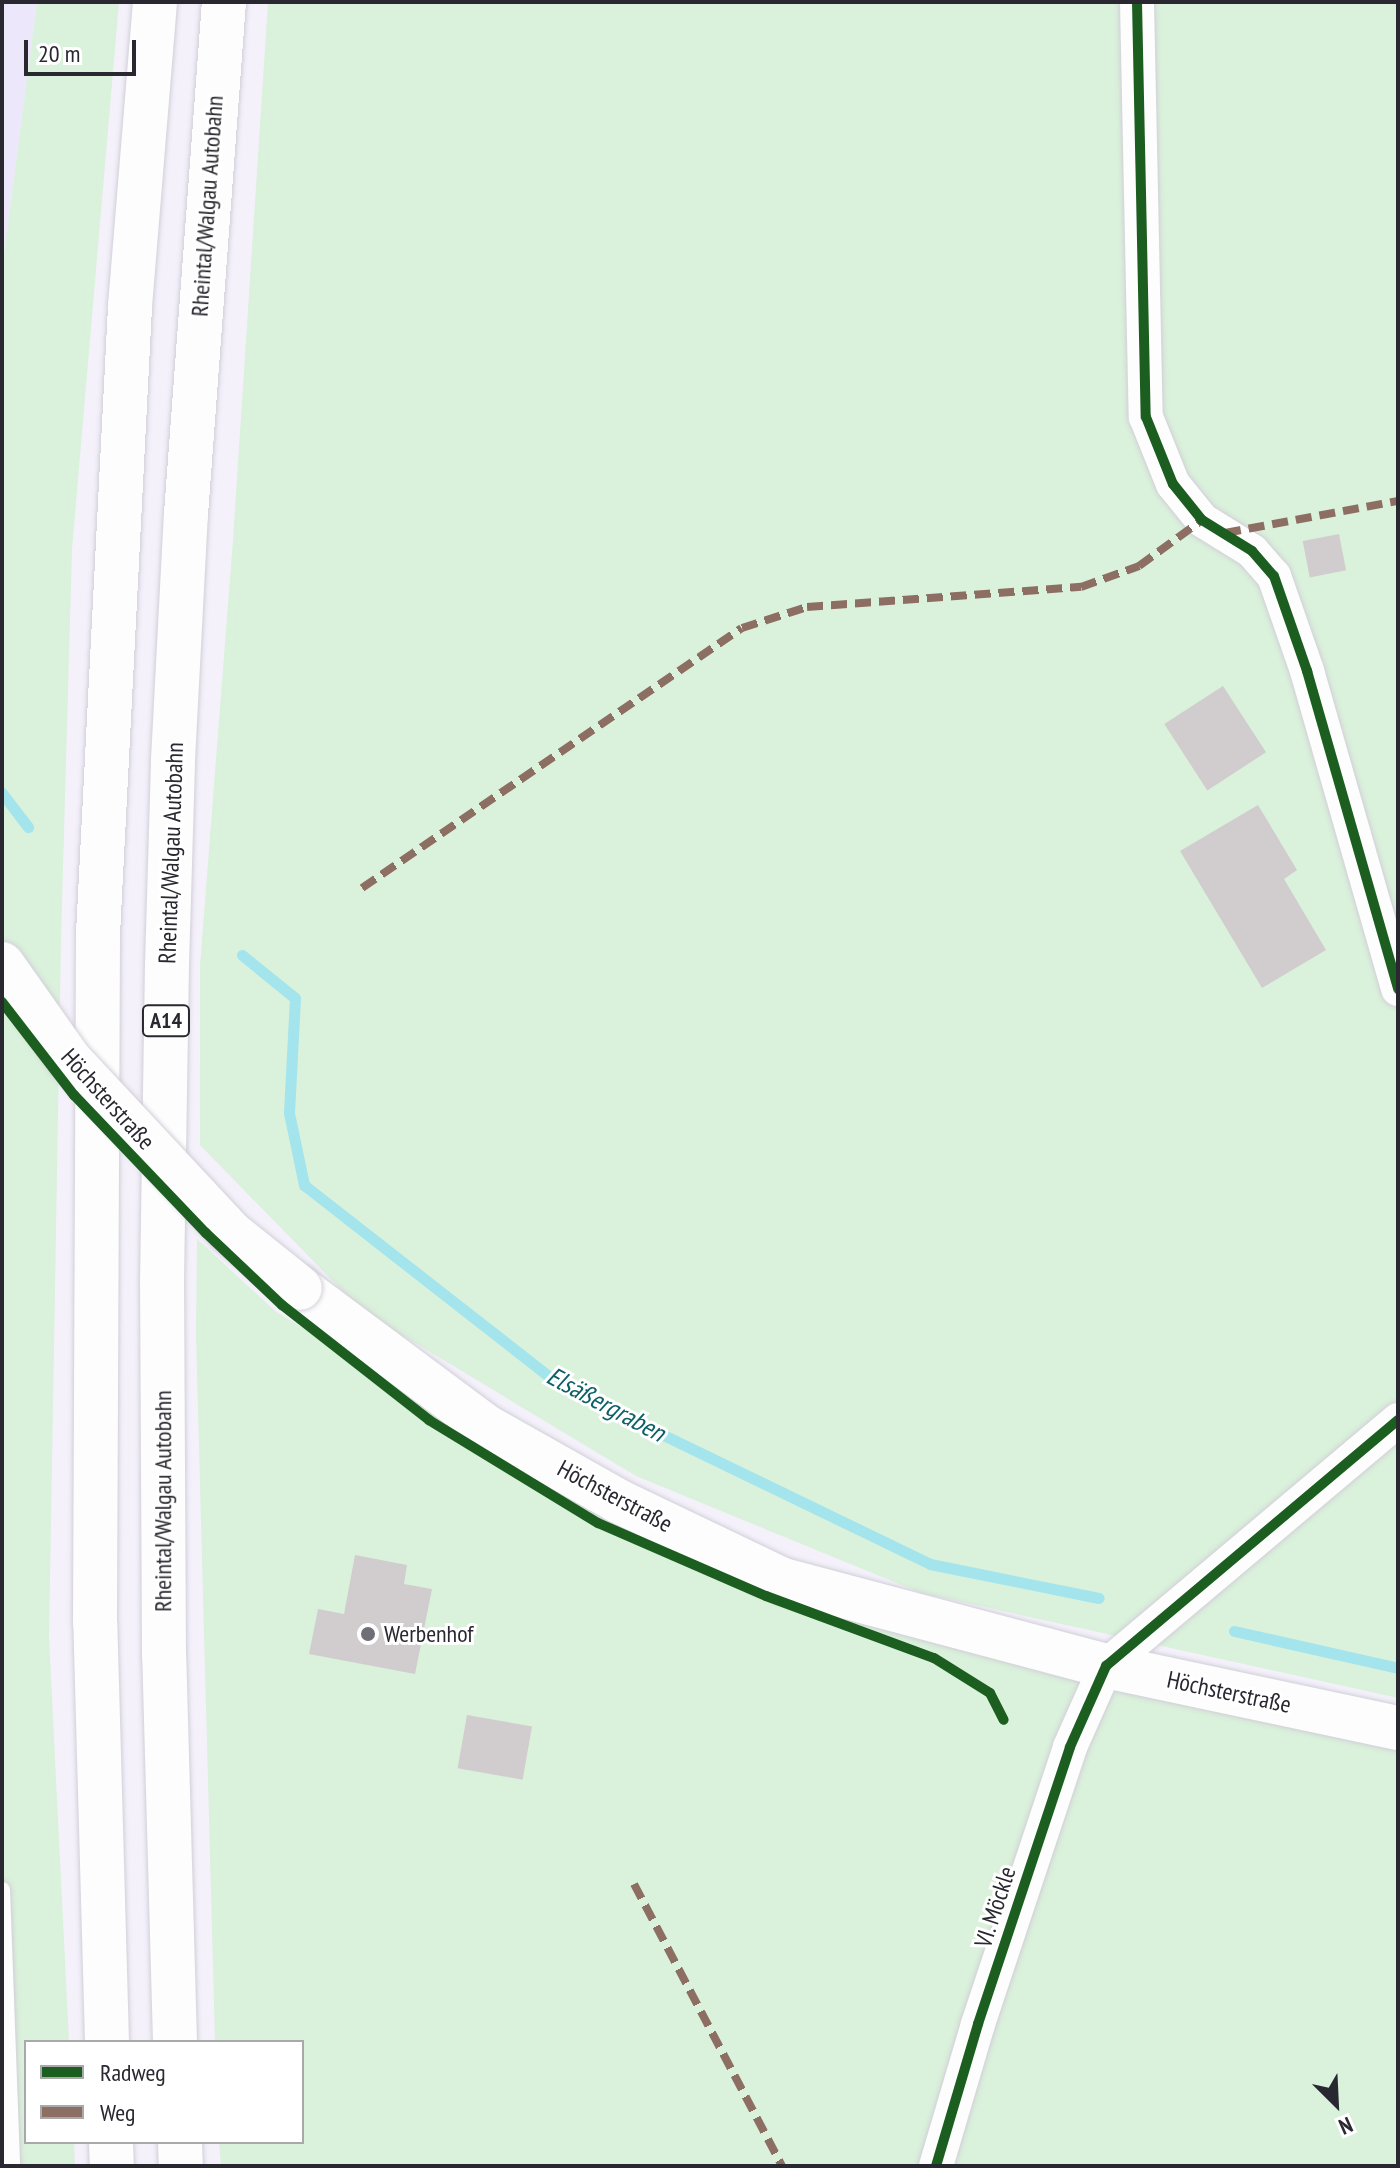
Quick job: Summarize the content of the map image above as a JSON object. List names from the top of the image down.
{
  "streets": {
    "main road": ["Rheintal/Walgau Autobahn", "A14", "Höchsterstraße"],
    "street": ["VI. Möckle"]
  },
  "crossings": [
    ["Höchsterstraße", "VI. Möckle"]
  ],
  "water": ["Elsäßergraben"],
  "places": ["Werbenhof"],
  "legend": ["Radweg", "Weg"],
  "scale_bar": "20 m",
  "north": "bottom right"
}
